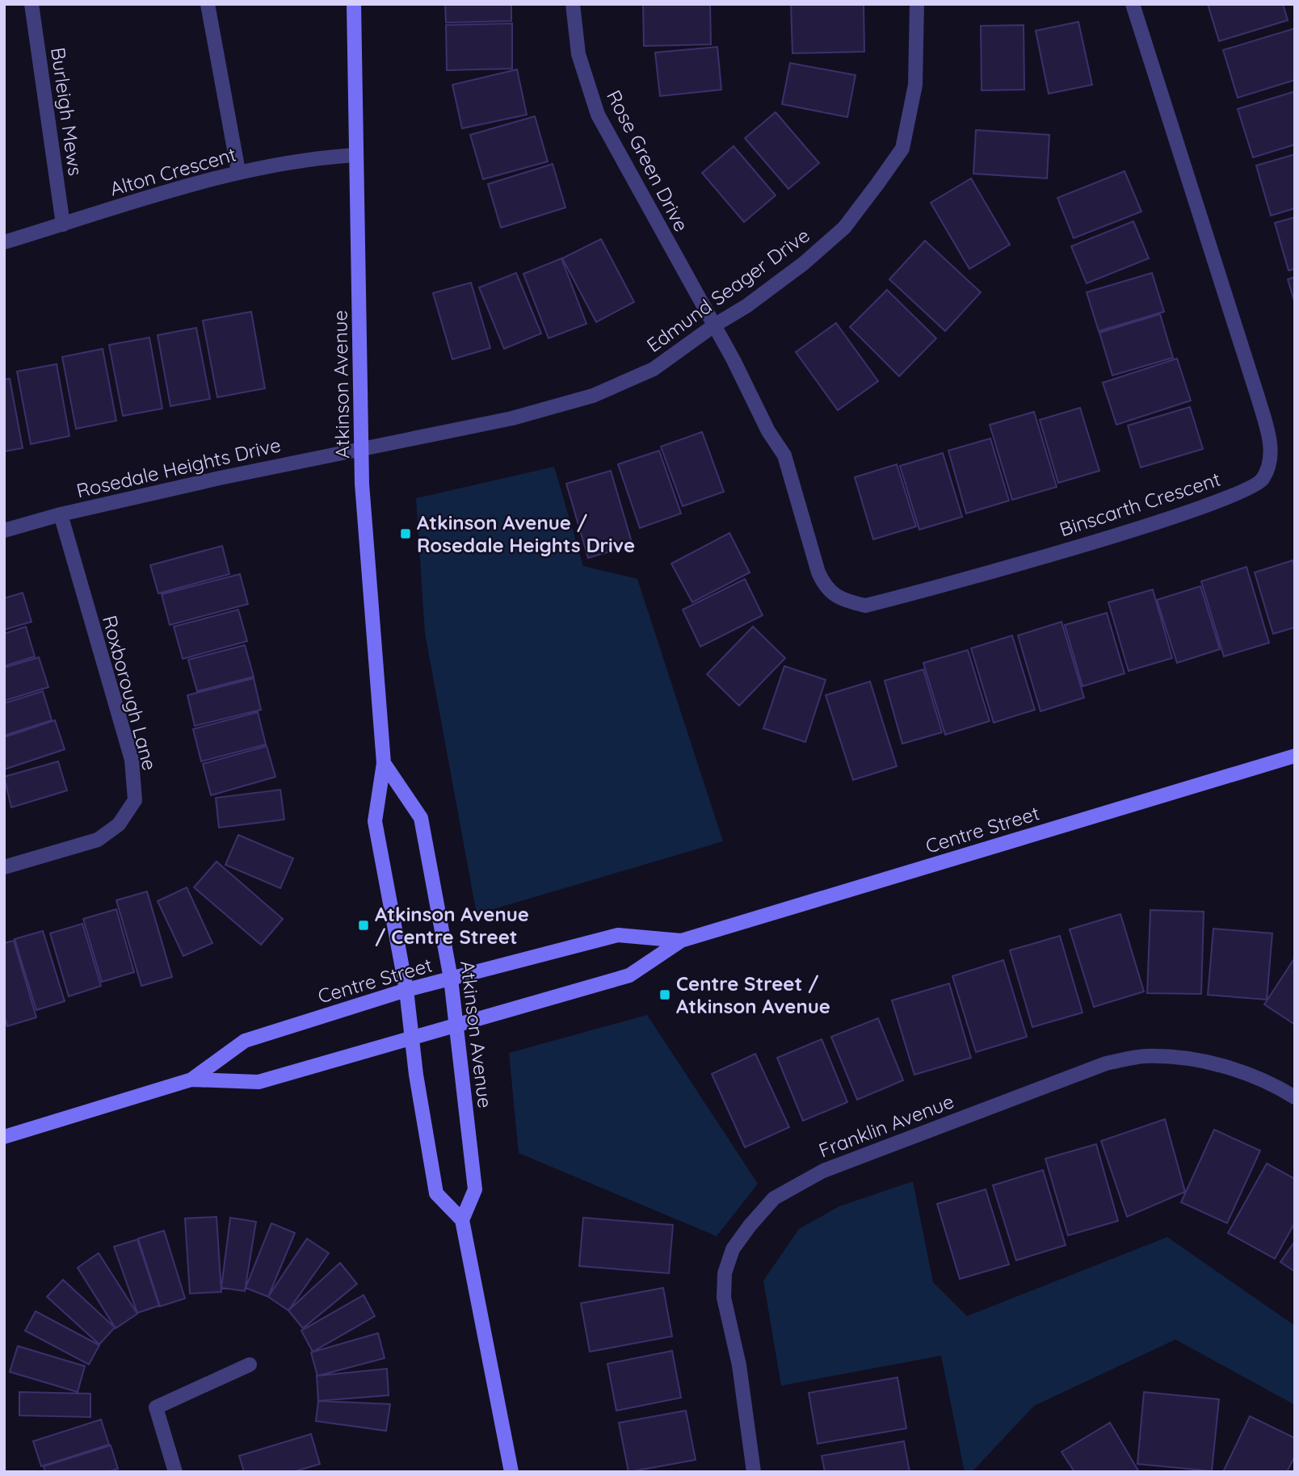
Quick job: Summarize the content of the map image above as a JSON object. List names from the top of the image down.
{
  "streets": {
    "street": [
      "Burleigh Mews",
      "Rose Green Drive",
      "Alton Crescent",
      "Edmund Seager Drive",
      "Atkinson Avenue",
      "Rosedale Heights Drive",
      "Binscarth Crescent",
      "Roxborough Lane",
      "Centre Street",
      "Franklin Avenue"
    ]
  },
  "crossings": [
    ["Burleigh Mews", "Alton Crescent"],
    ["Rose Green Drive", "Edmund Seager Drive"],
    ["Rose Green Drive", "Binscarth Crescent"],
    ["Alton Crescent", "Atkinson Avenue"],
    ["Edmund Seager Drive", "Atkinson Avenue"],
    ["Edmund Seager Drive", "Rosedale Heights Drive"],
    ["Edmund Seager Drive", "Binscarth Crescent"],
    ["Atkinson Avenue", "Rosedale Heights Drive"],
    ["Atkinson Avenue", "Centre Street"],
    ["Rosedale Heights Drive", "Roxborough Lane"]
  ],
  "places": {
    "transit": ["Atkinson Avenue / Rosedale Heights Drive", "Atkinson Avenue / Centre Street", "Centre Street / Atkinson Avenue"]
  }
}
